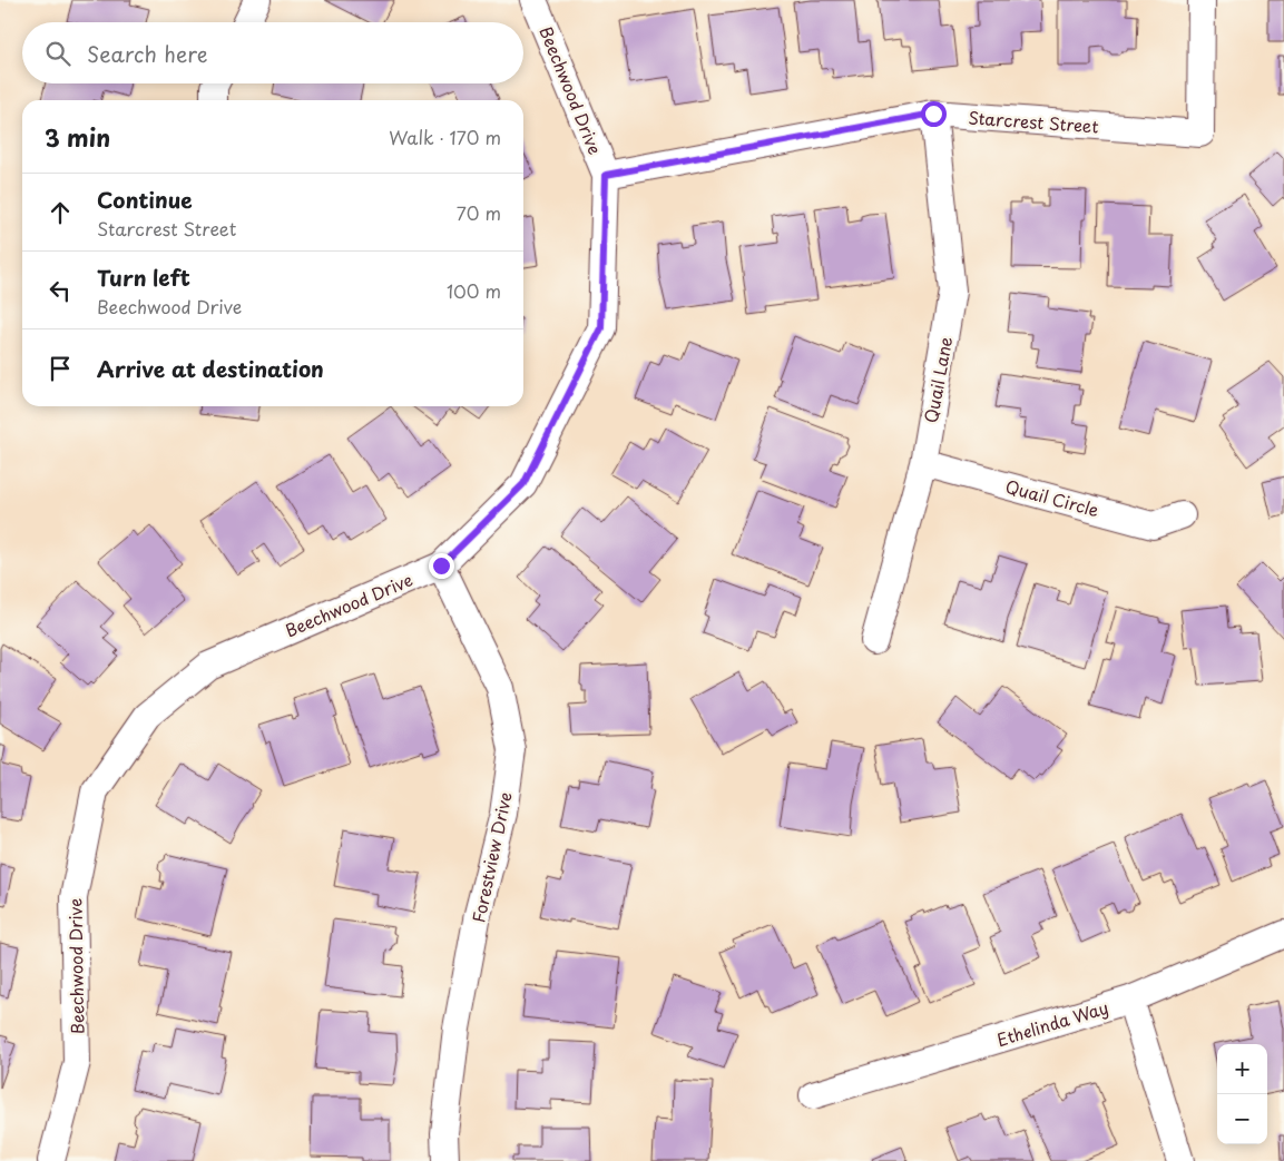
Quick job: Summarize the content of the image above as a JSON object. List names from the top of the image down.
{
  "streets": {
    "street": [
      "Beechwood Drive",
      "Starcrest Street",
      "Quail Lane",
      "Quail Circle",
      "Forestview Drive",
      "Ethelinda Way"
    ]
  },
  "crossings": [
    ["Beechwood Drive", "Starcrest Street"],
    ["Beechwood Drive", "Forestview Drive"],
    ["Starcrest Street", "Quail Lane"],
    ["Quail Lane", "Quail Circle"]
  ],
  "page": {
    "search": "Search here",
    "heading": ["3 min", "Walk · 170 m"],
    "list": [
      ["Continue", "Starcrest Street", "70 m"],
      ["Turn left", "Beechwood Drive", "100 m"],
      "Arrive at destination"
    ],
    "map_buttons": ["+", "−"]
  }
}
